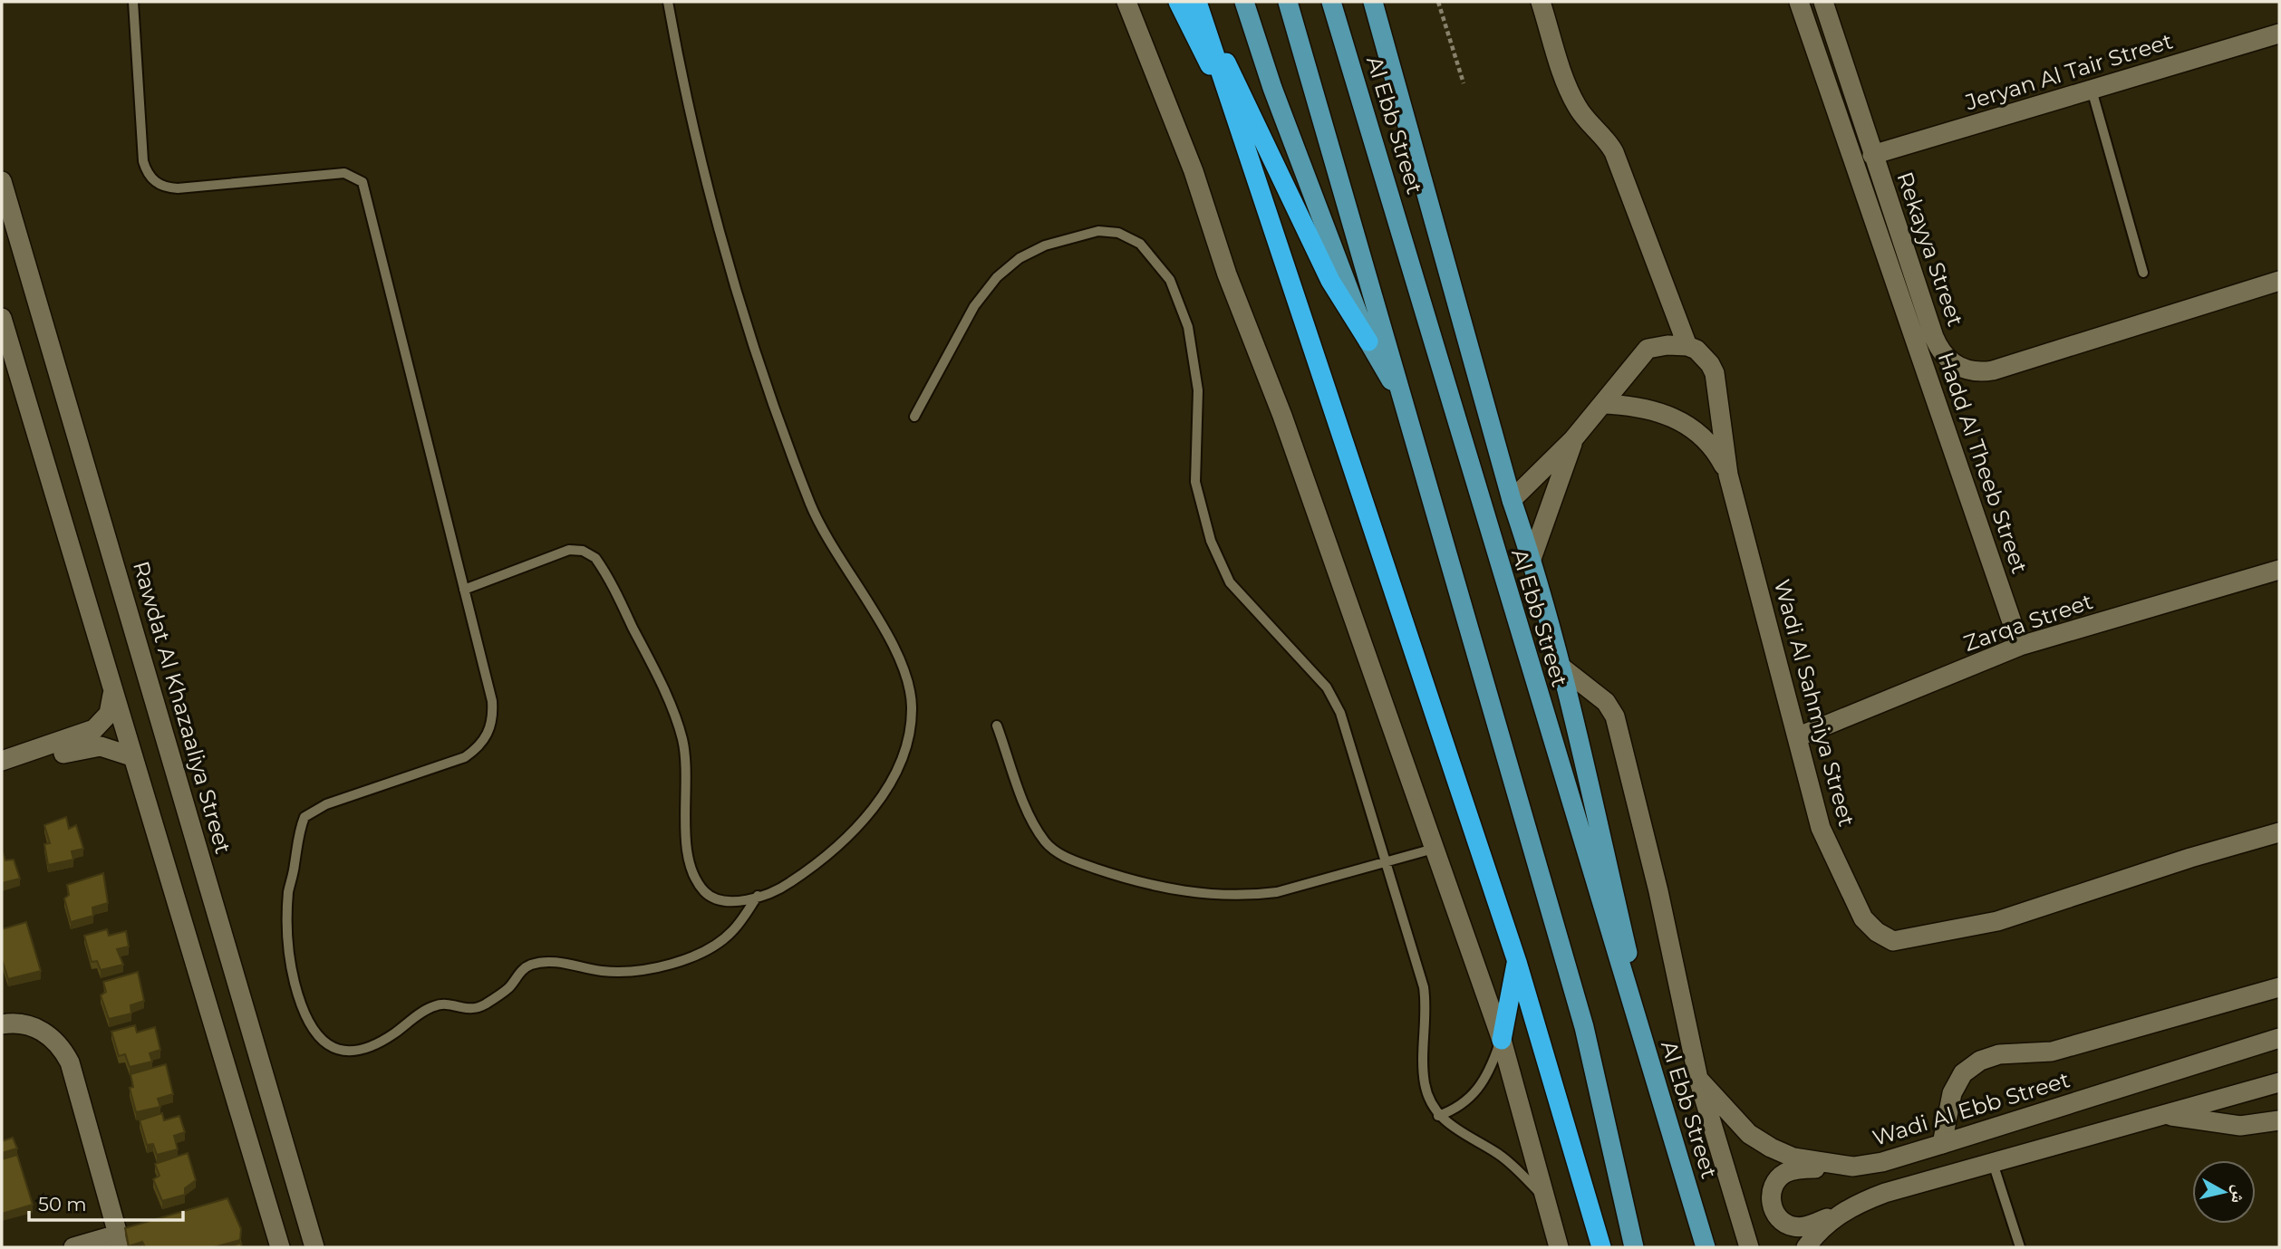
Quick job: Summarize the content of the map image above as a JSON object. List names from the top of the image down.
{
  "streets": {
    "main road": ["Al Ebb Street"],
    "street": [
      "Jeryan Al Tair Street",
      "Rekayya Street",
      "Hadd Al Theeb Street",
      "Zarqa Street",
      "Wadi Al Sahmiya Street",
      "Rawdat Al Khazaaliya Street",
      "Wadi Al Ebb Street"
    ]
  },
  "crossings": [
    ["Jeryan Al Tair Street", "Rekayya Street"],
    ["Al Ebb Street", "Wadi Al Ebb Street"],
    ["Hadd Al Theeb Street", "Zarqa Street"],
    ["Zarqa Street", "Wadi Al Sahmiya Street"]
  ],
  "scale_bar": "50 m",
  "north": "right"
}
